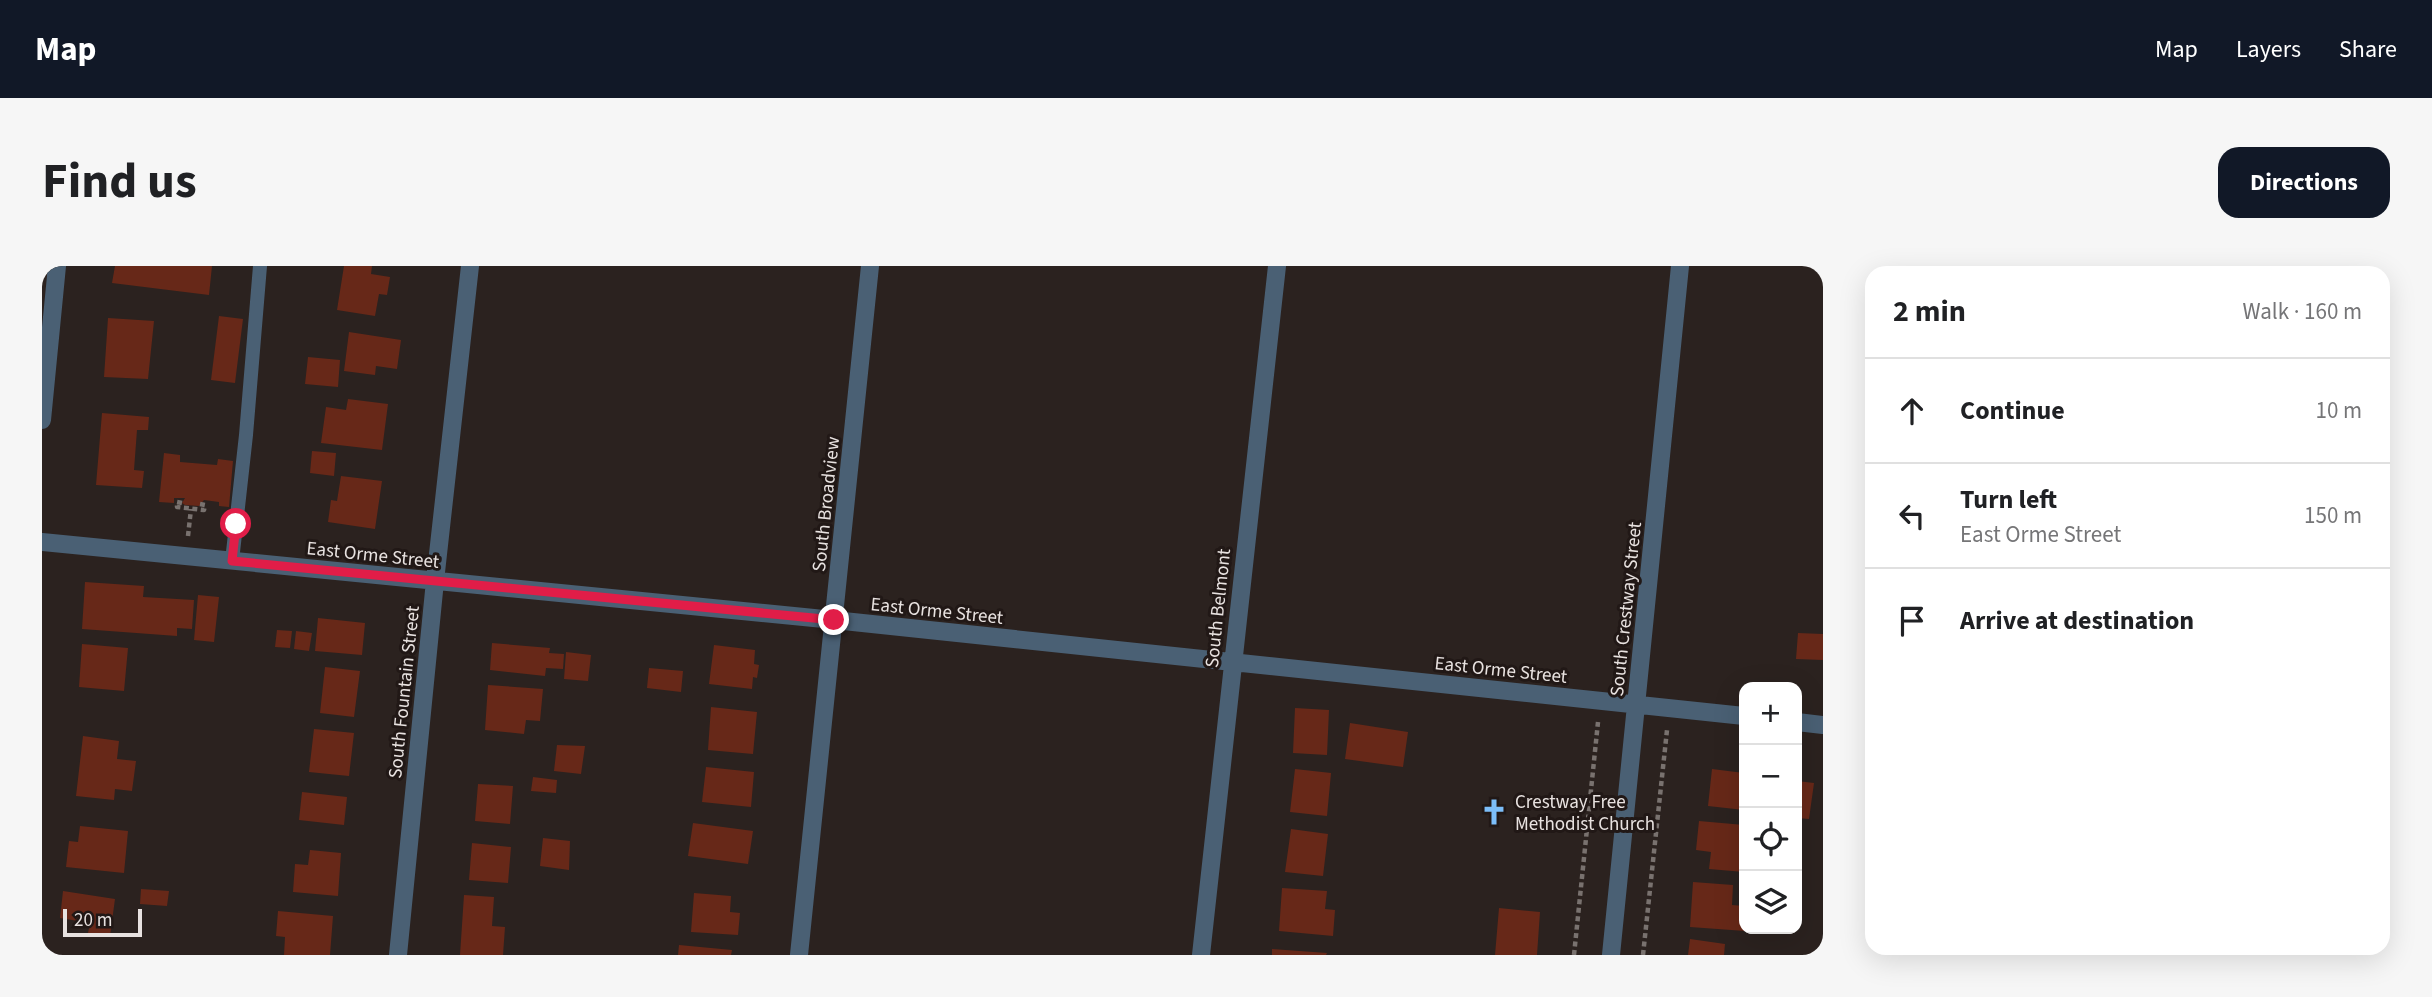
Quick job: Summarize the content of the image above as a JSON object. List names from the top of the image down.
{
  "streets": {
    "street": [
      "South Broadview",
      "East Orme Street",
      "South Belmont",
      "South Crestway Street",
      "South Fountain Street"
    ]
  },
  "crossings": [
    ["South Broadview", "East Orme Street"],
    ["East Orme Street", "South Belmont"],
    ["East Orme Street", "South Crestway Street"],
    ["East Orme Street", "South Fountain Street"]
  ],
  "places": {
    "church": ["Crestway Free Methodist Church"]
  },
  "scale_bar": "20 m",
  "page": {
    "header": "Map",
    "nav": ["Map", "Layers", "Share"],
    "title": "Find us",
    "buttons": "Directions",
    "heading": ["2 min", "Walk · 160 m"],
    "list": [
      ["Continue", "10 m"],
      ["Turn left", "East Orme Street", "150 m"],
      "Arrive at destination"
    ],
    "map_buttons": ["+", "−"],
    "scale": "20 m"
  }
}
